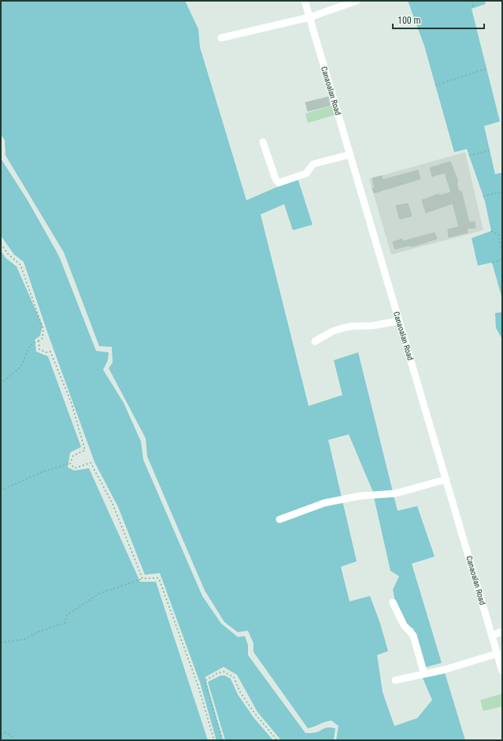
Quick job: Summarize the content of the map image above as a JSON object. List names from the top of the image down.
{
  "streets": {
    "street": ["Canaoalan Road"]
  },
  "scale_bar": "100 m"
}
